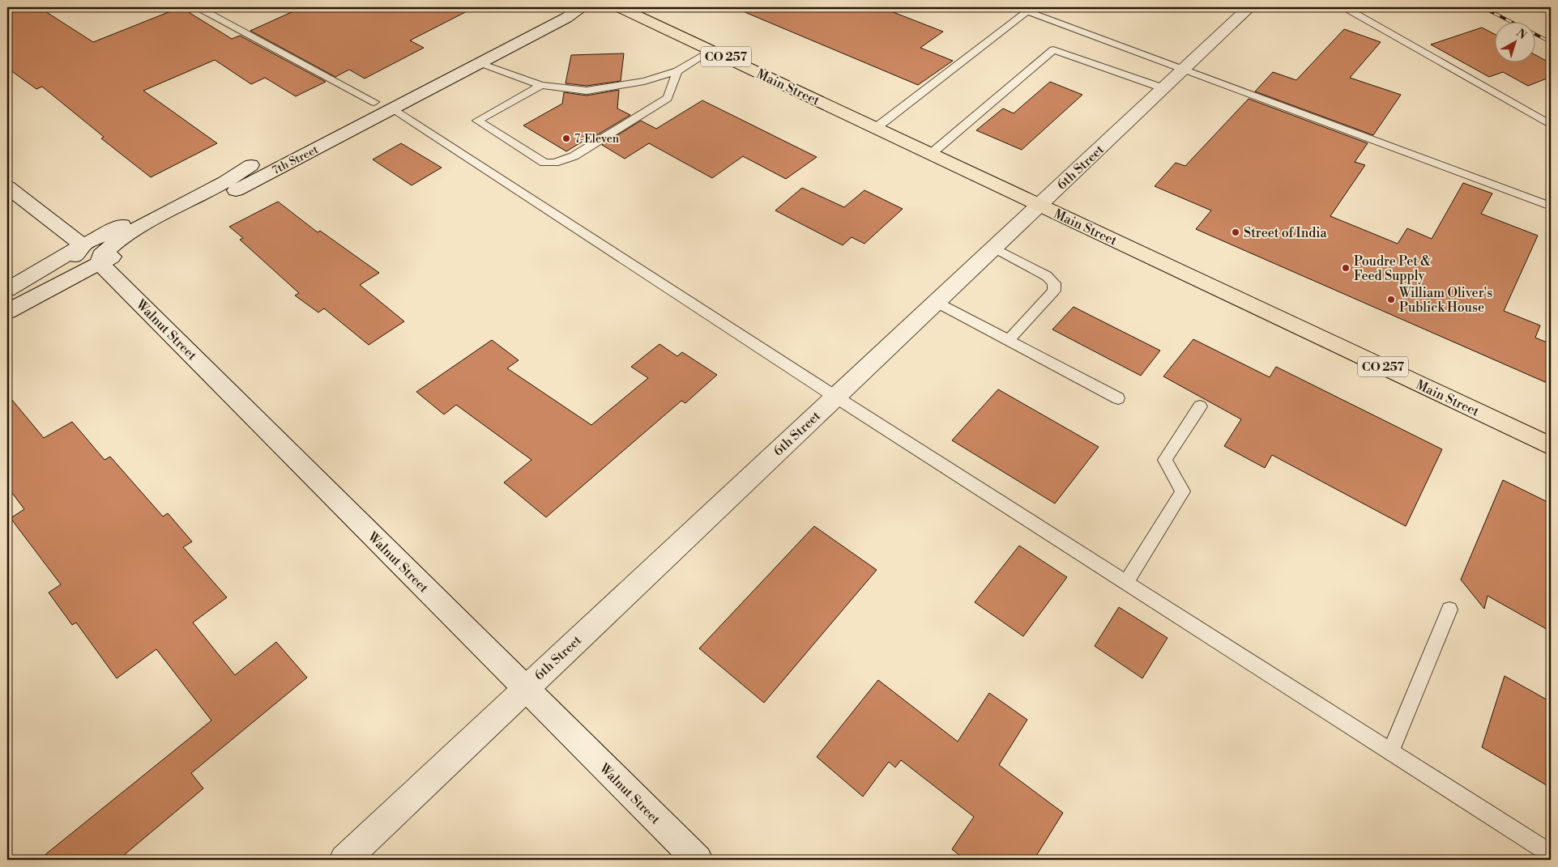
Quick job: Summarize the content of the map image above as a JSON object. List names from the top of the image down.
{
  "streets": {
    "main road": ["CO 257", "Main Street"],
    "street": ["7th Street", "6th Street", "Walnut Street"]
  },
  "crossings": [
    ["Main Street", "6th Street"],
    ["7th Street", "Walnut Street"],
    ["6th Street", "Walnut Street"]
  ],
  "places": [
    "7-Eleven",
    "Street of India",
    "Poudre Pet & Feed Supply",
    "William Oliver's Publick House"
  ],
  "north": "top right"
}
